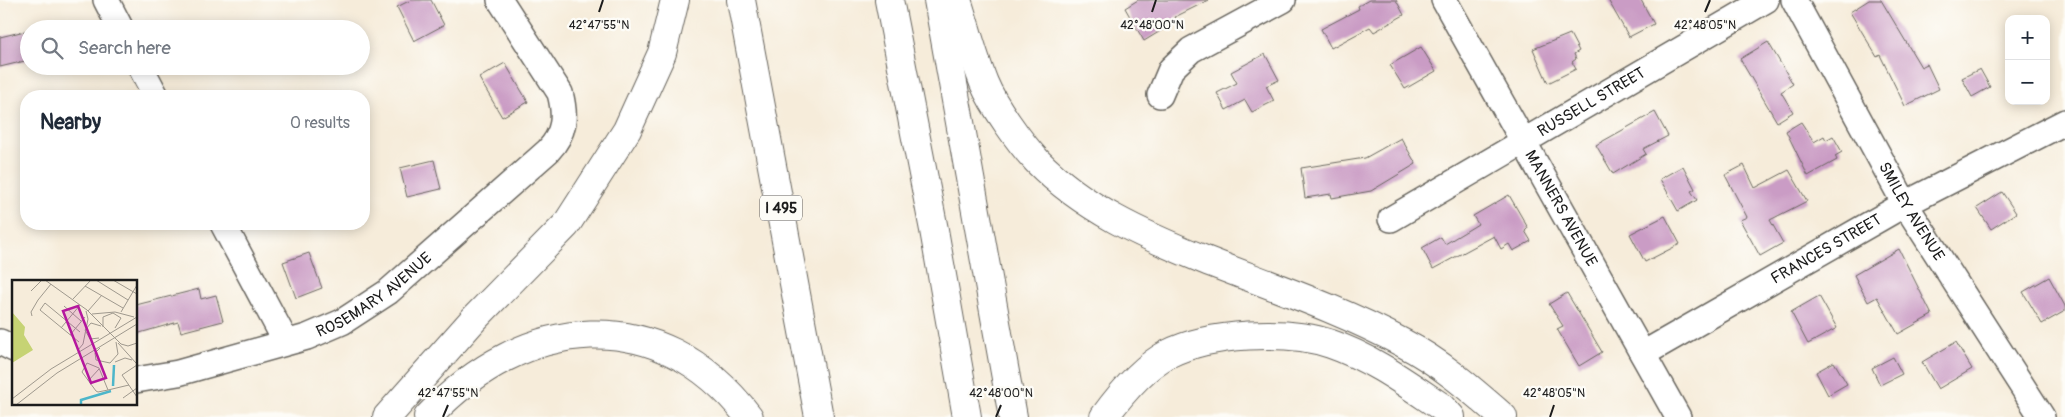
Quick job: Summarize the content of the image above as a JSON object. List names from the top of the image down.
{
  "streets": {
    "highway": ["I 495"],
    "street": [
      "RUSSELL STREET",
      "MANNERS AVENUE",
      "SMILEY AVENUE",
      "FRANCES STREET",
      "ROSEMARY AVENUE"
    ]
  },
  "crossings": [
    ["RUSSELL STREET", "MANNERS AVENUE"],
    ["MANNERS AVENUE", "FRANCES STREET"],
    ["SMILEY AVENUE", "FRANCES STREET"]
  ],
  "page": {
    "map_buttons": ["+", "−"],
    "search": "Search here",
    "heading": ["Nearby", "0 results"]
  },
  "coordinates": ["42°47'55\"N", "42°48'00\"N", "42°48'05\"N"]
}
